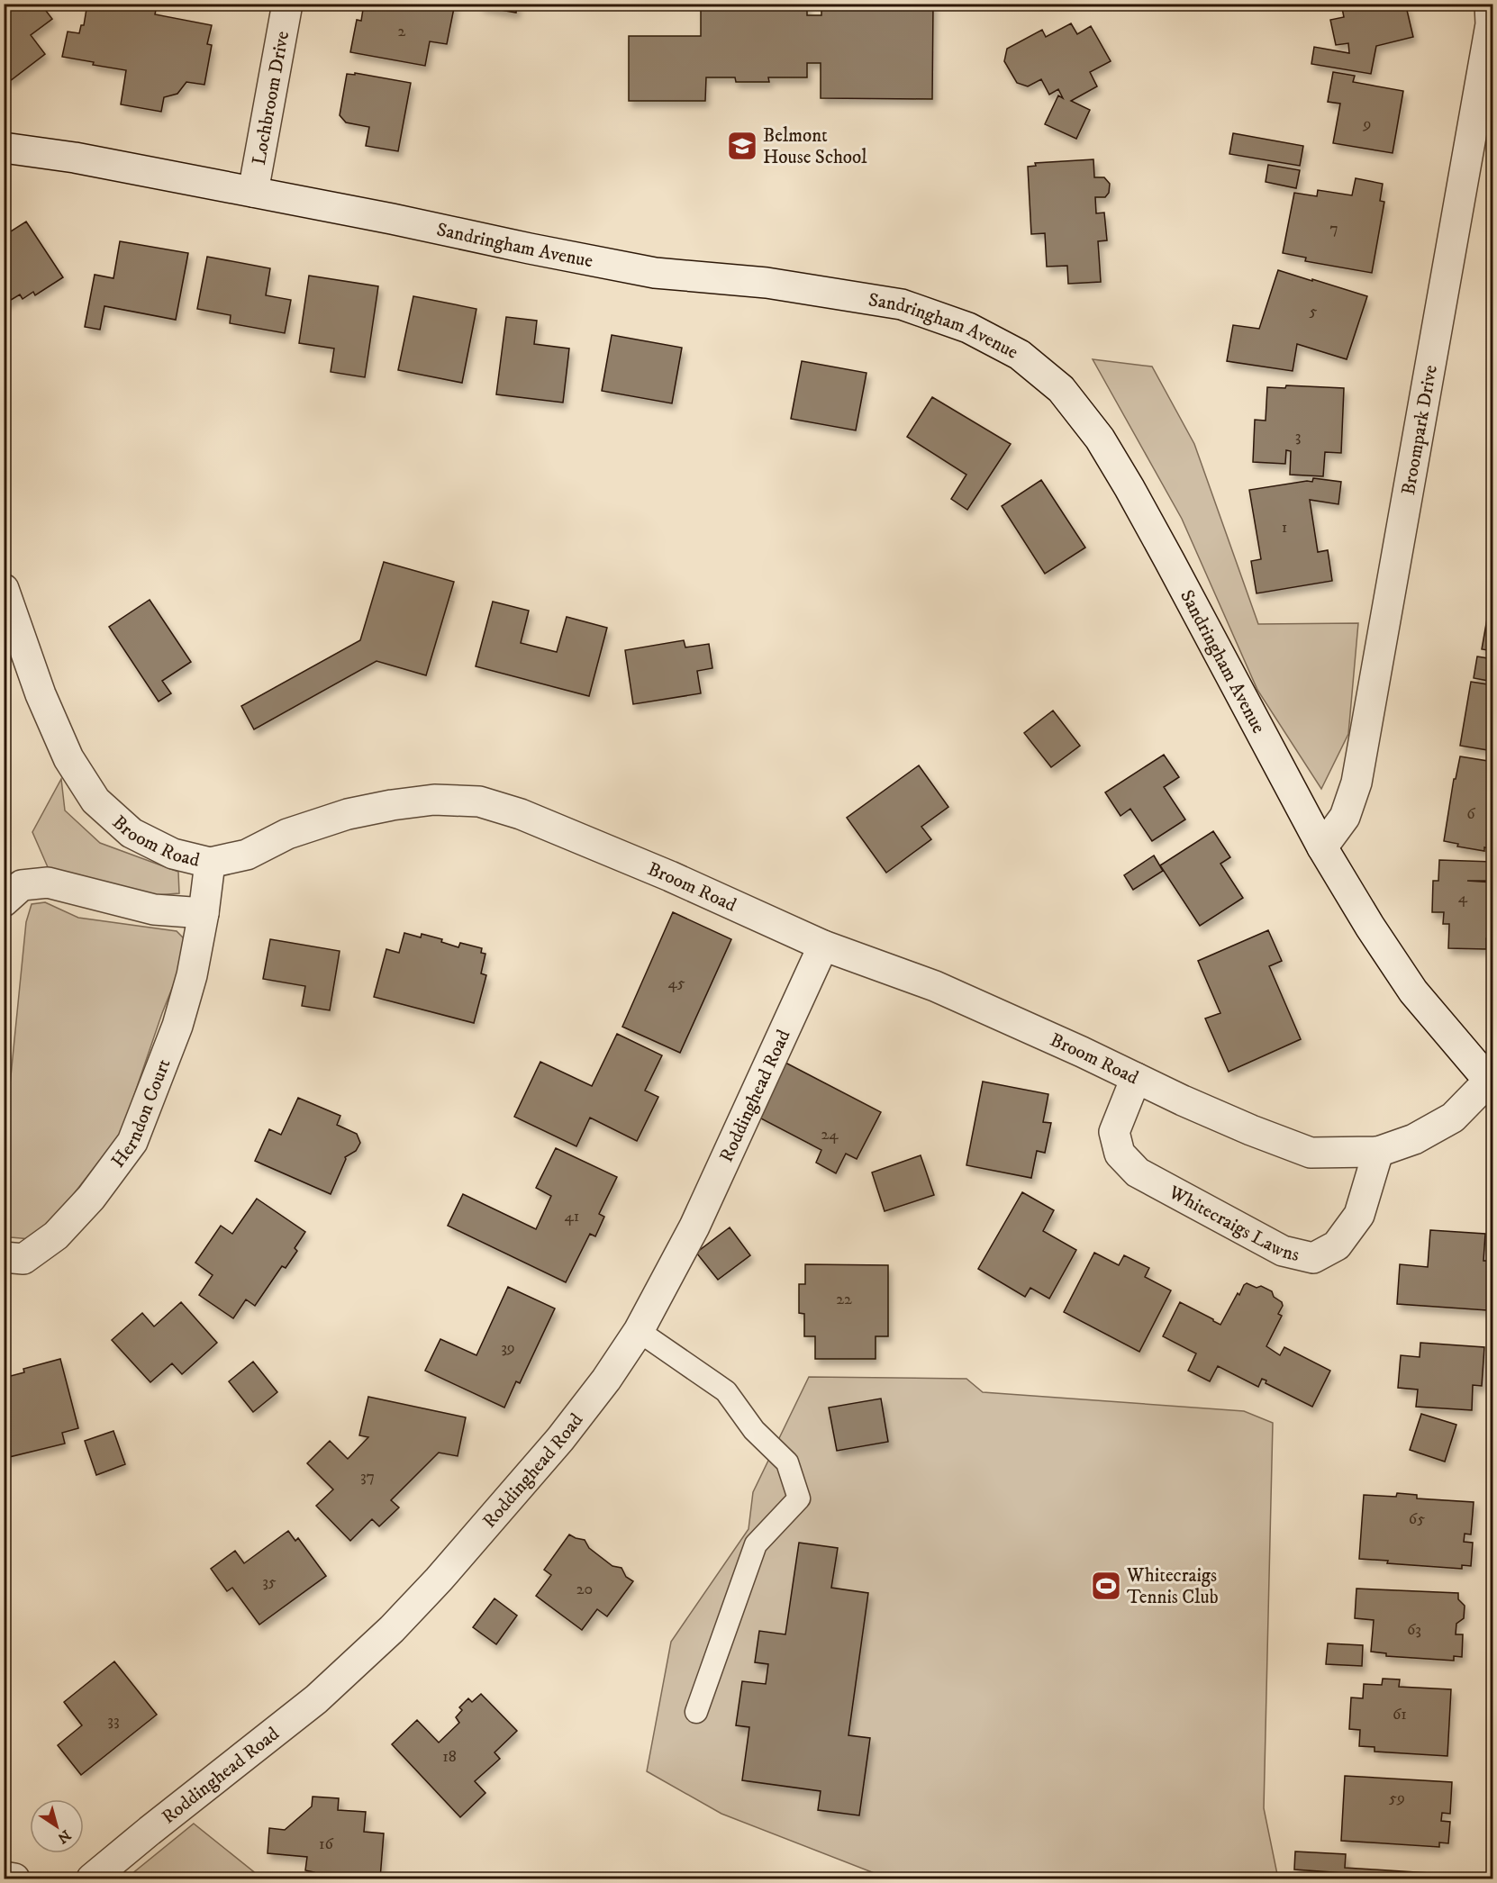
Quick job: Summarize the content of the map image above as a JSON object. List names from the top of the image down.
{
  "streets": {
    "street": [
      "Lochbroom Drive",
      "Sandringham Avenue",
      "Broompark Drive",
      "Broom Road",
      "Roddinghead Road",
      "Herndon Court",
      "Whitecraigs Lawns"
    ]
  },
  "crossings": [
    ["Lochbroom Drive", "Sandringham Avenue"],
    ["Sandringham Avenue", "Broompark Drive"],
    ["Sandringham Avenue", "Broom Road"],
    ["Broom Road", "Roddinghead Road"],
    ["Broom Road", "Herndon Court"],
    ["Broom Road", "Whitecraigs Lawns"]
  ],
  "places": {
    "school or university": ["Belmont House School"],
    "sports": ["Whitecraigs Tennis Club"]
  },
  "house_numbers": [
    "2",
    "9",
    "7",
    "5",
    "3",
    "1",
    "6",
    "4",
    "45",
    "24",
    "41",
    "22",
    "39",
    "37",
    "65",
    "35",
    "20",
    "63",
    "61",
    "33",
    "18",
    "59",
    "16"
  ],
  "north": "bottom right"
}
